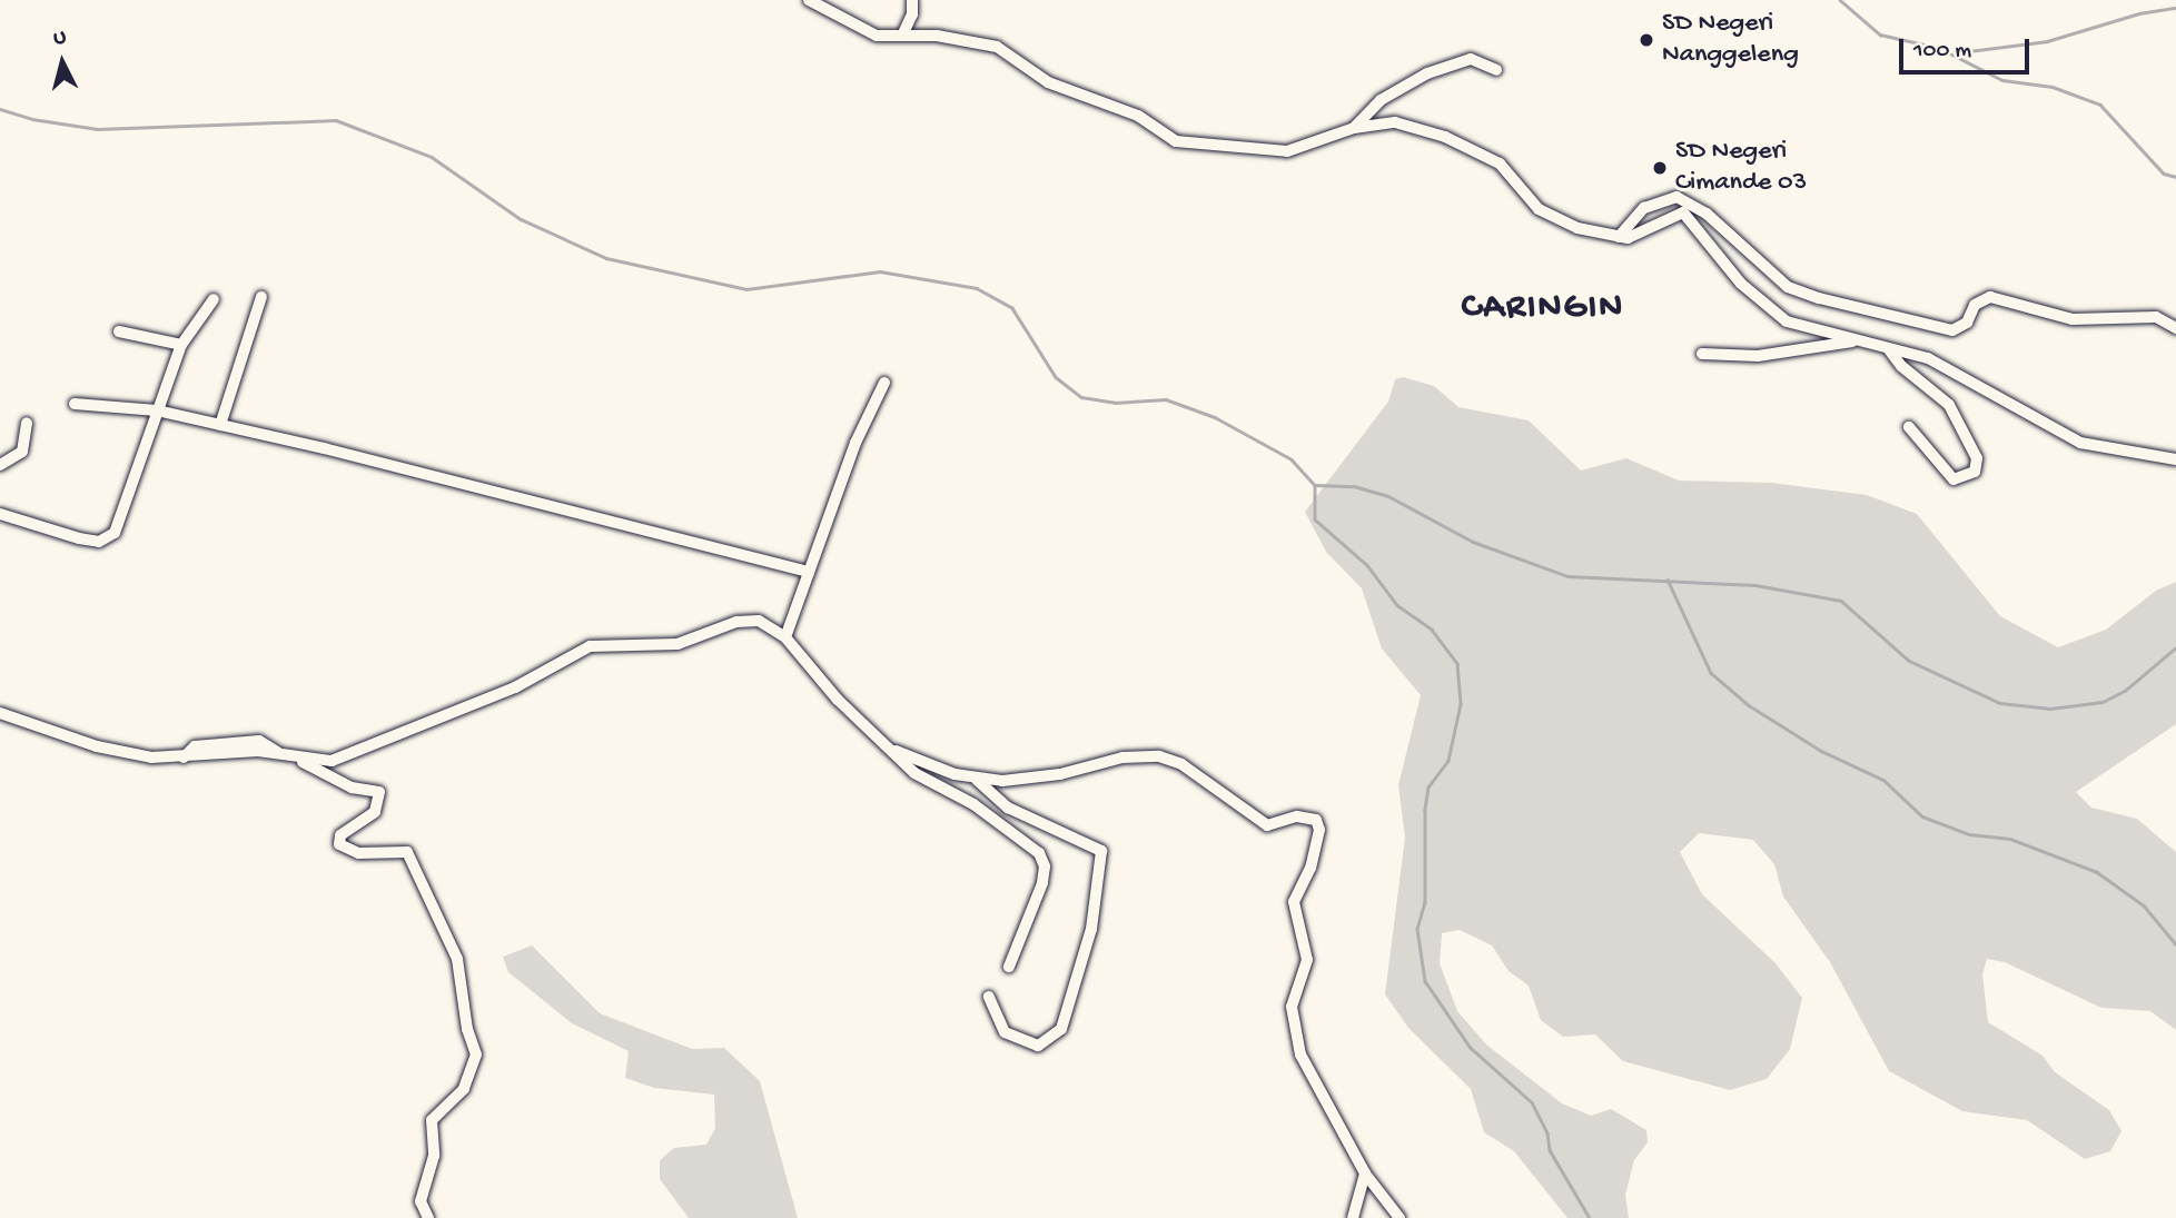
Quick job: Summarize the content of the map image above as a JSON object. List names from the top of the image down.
{
  "districts": ["CARINGIN"],
  "places": ["SD Negeri Nanggeleng", "SD Negeri Cimande 03"],
  "scale_bar": "100 m",
  "north": "top"
}
